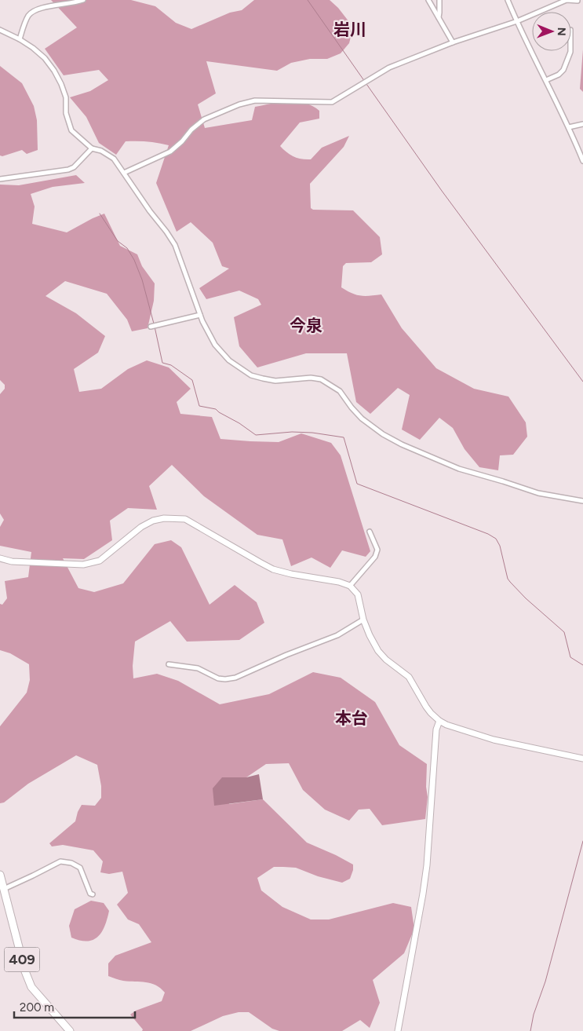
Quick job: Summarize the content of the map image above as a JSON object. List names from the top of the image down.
{
  "streets": {
    "highway": ["409"]
  },
  "districts": ["岩川", "今泉", "本台"],
  "scale_bar": "200 m",
  "north": "right"
}
